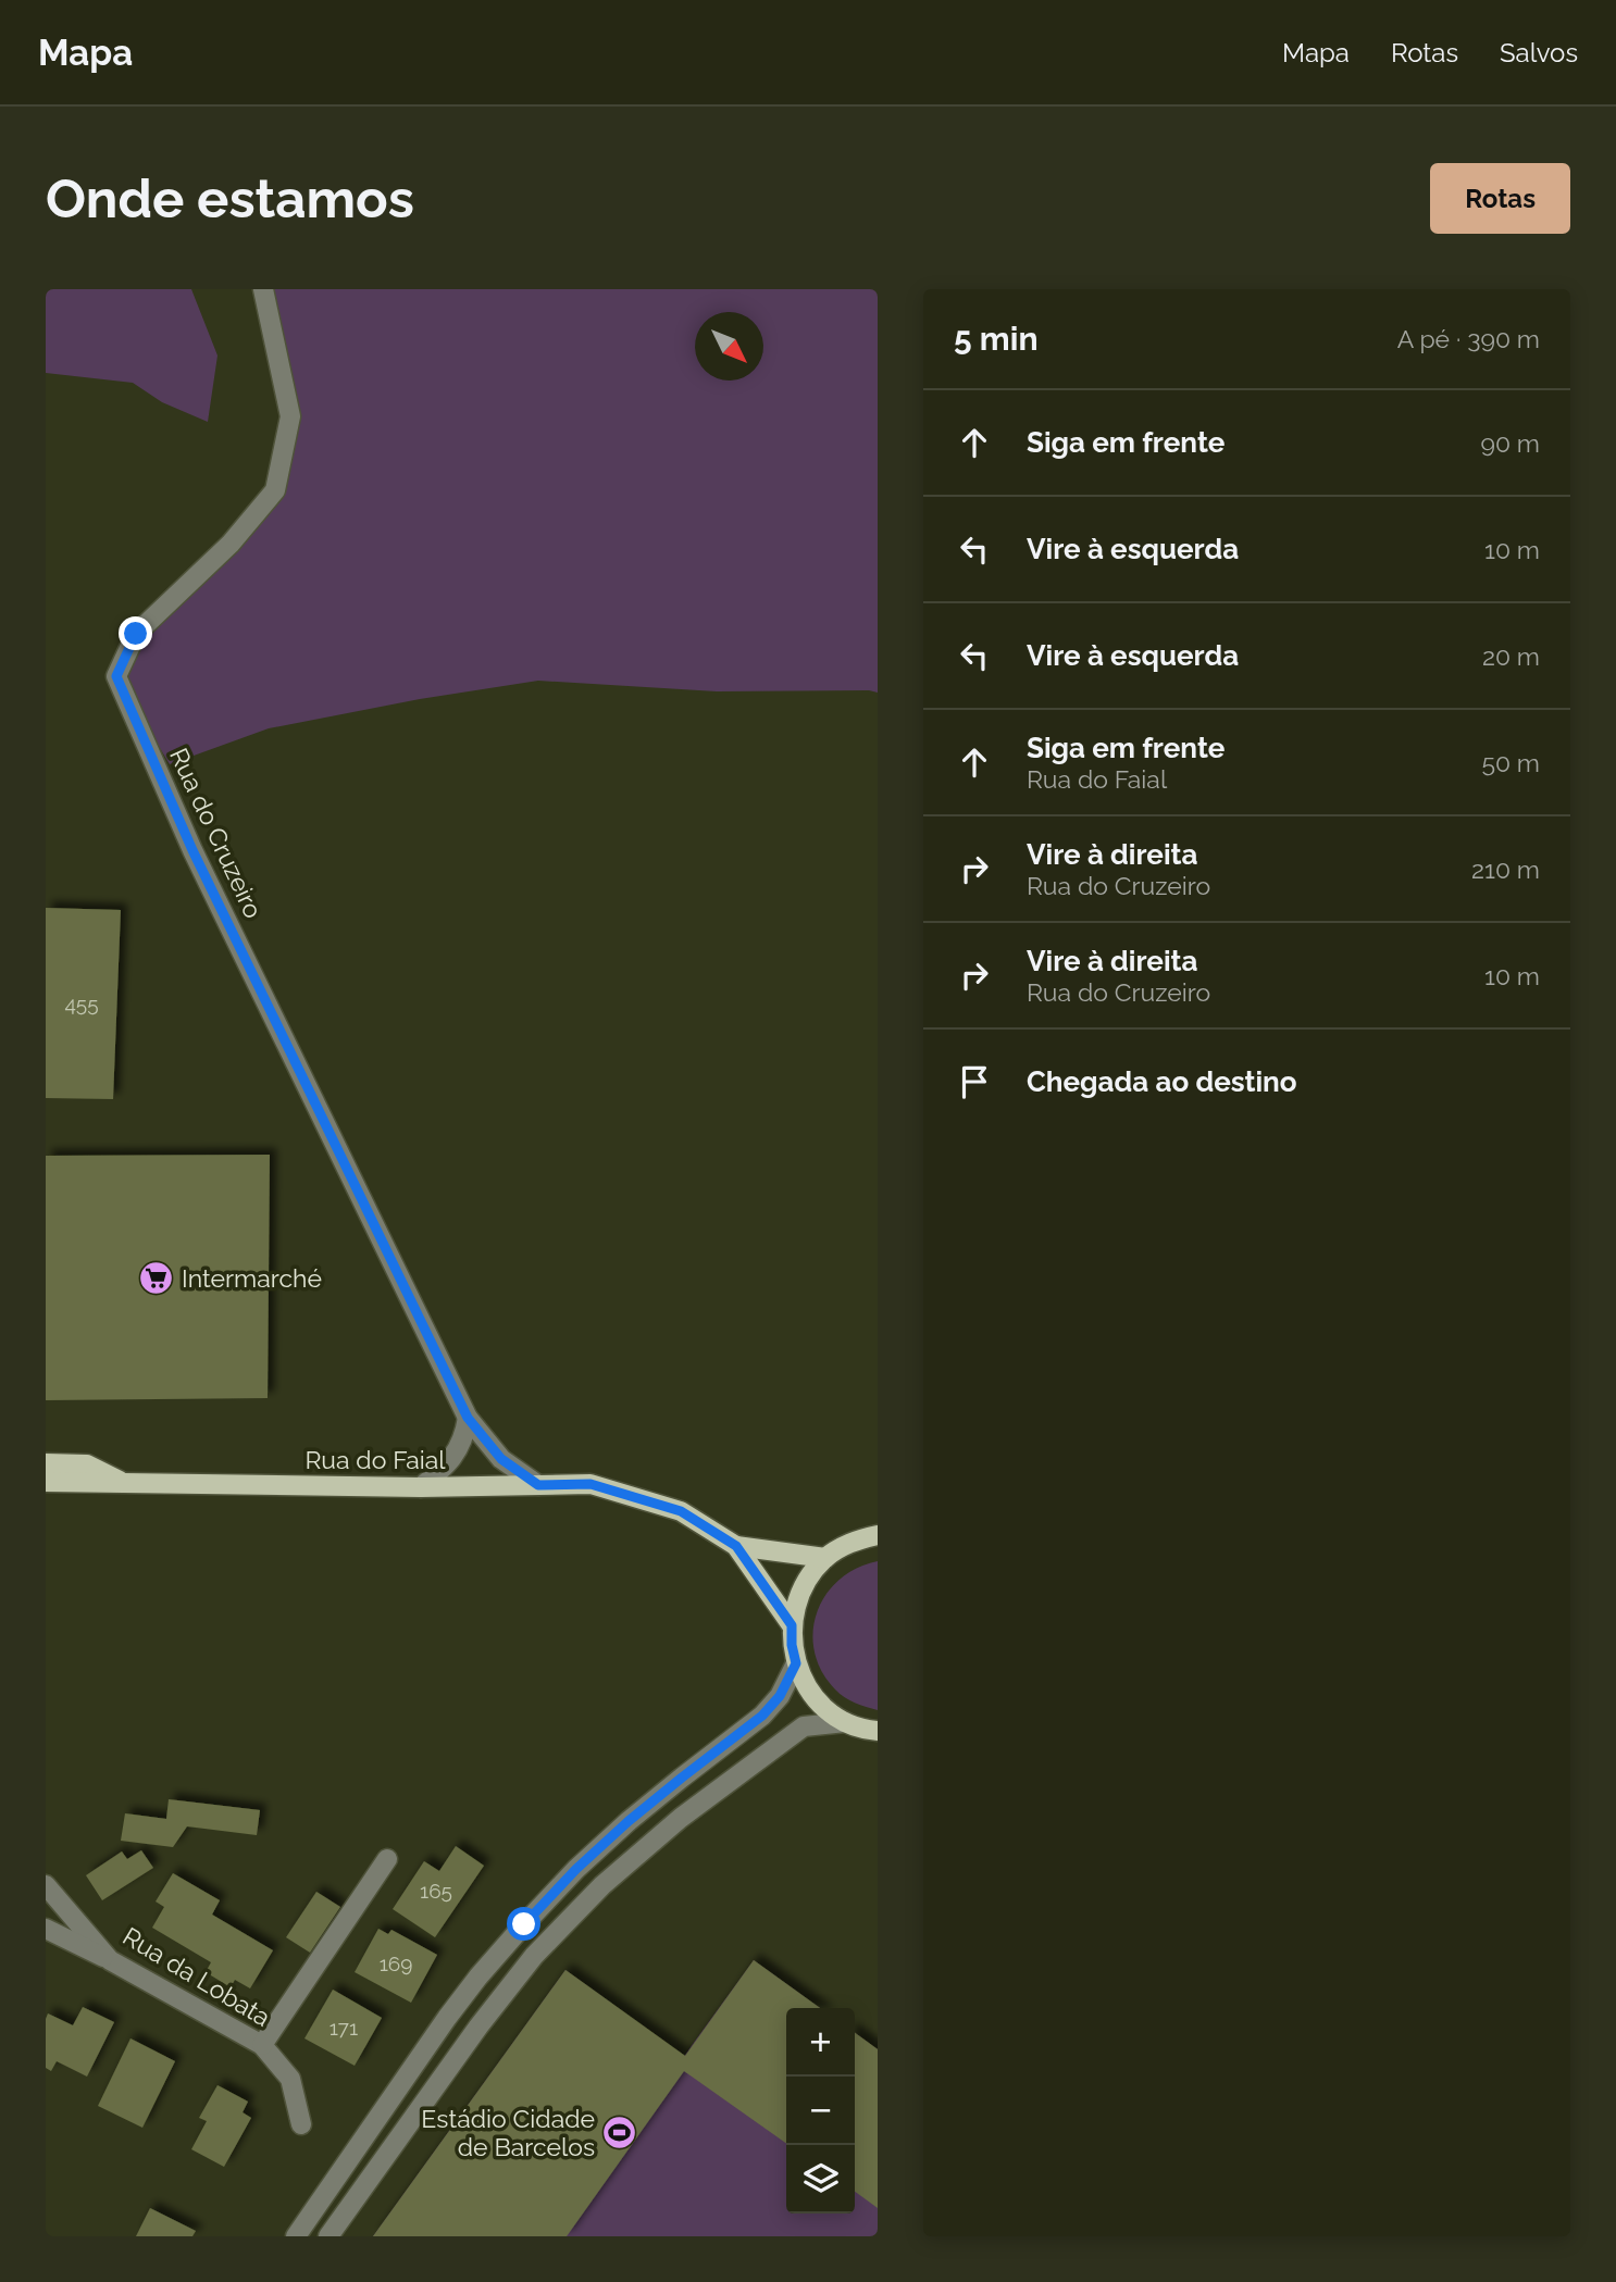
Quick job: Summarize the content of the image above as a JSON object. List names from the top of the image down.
{
  "streets": {
    "main road": ["Rua do Faial"],
    "street": ["Rua do Cruzeiro", "Rua da Lobata"]
  },
  "crossings": [
    ["Rua do Cruzeiro", "Rua do Faial"]
  ],
  "places": {
    "supermarket": ["Intermarché"],
    "sports": ["Estádio Cidade de Barcelos"]
  },
  "house_numbers": [
    "455",
    "165",
    "169",
    "171"
  ],
  "north": "bottom right",
  "page": {
    "header": "Mapa",
    "nav": ["Mapa", "Rotas", "Salvos"],
    "buttons": "Rotas",
    "title": "Onde estamos",
    "heading": ["5 min", "A pé · 390 m"],
    "list": [
      ["Siga em frente", "90 m"],
      ["Vire à esquerda", "10 m"],
      ["Vire à esquerda", "20 m"],
      ["Siga em frente", "Rua do Faial", "50 m"],
      ["Vire à direita", "Rua do Cruzeiro", "210 m"],
      ["Vire à direita", "Rua do Cruzeiro", "10 m"],
      "Chegada ao destino"
    ],
    "map_buttons": ["+", "−"]
  }
}
